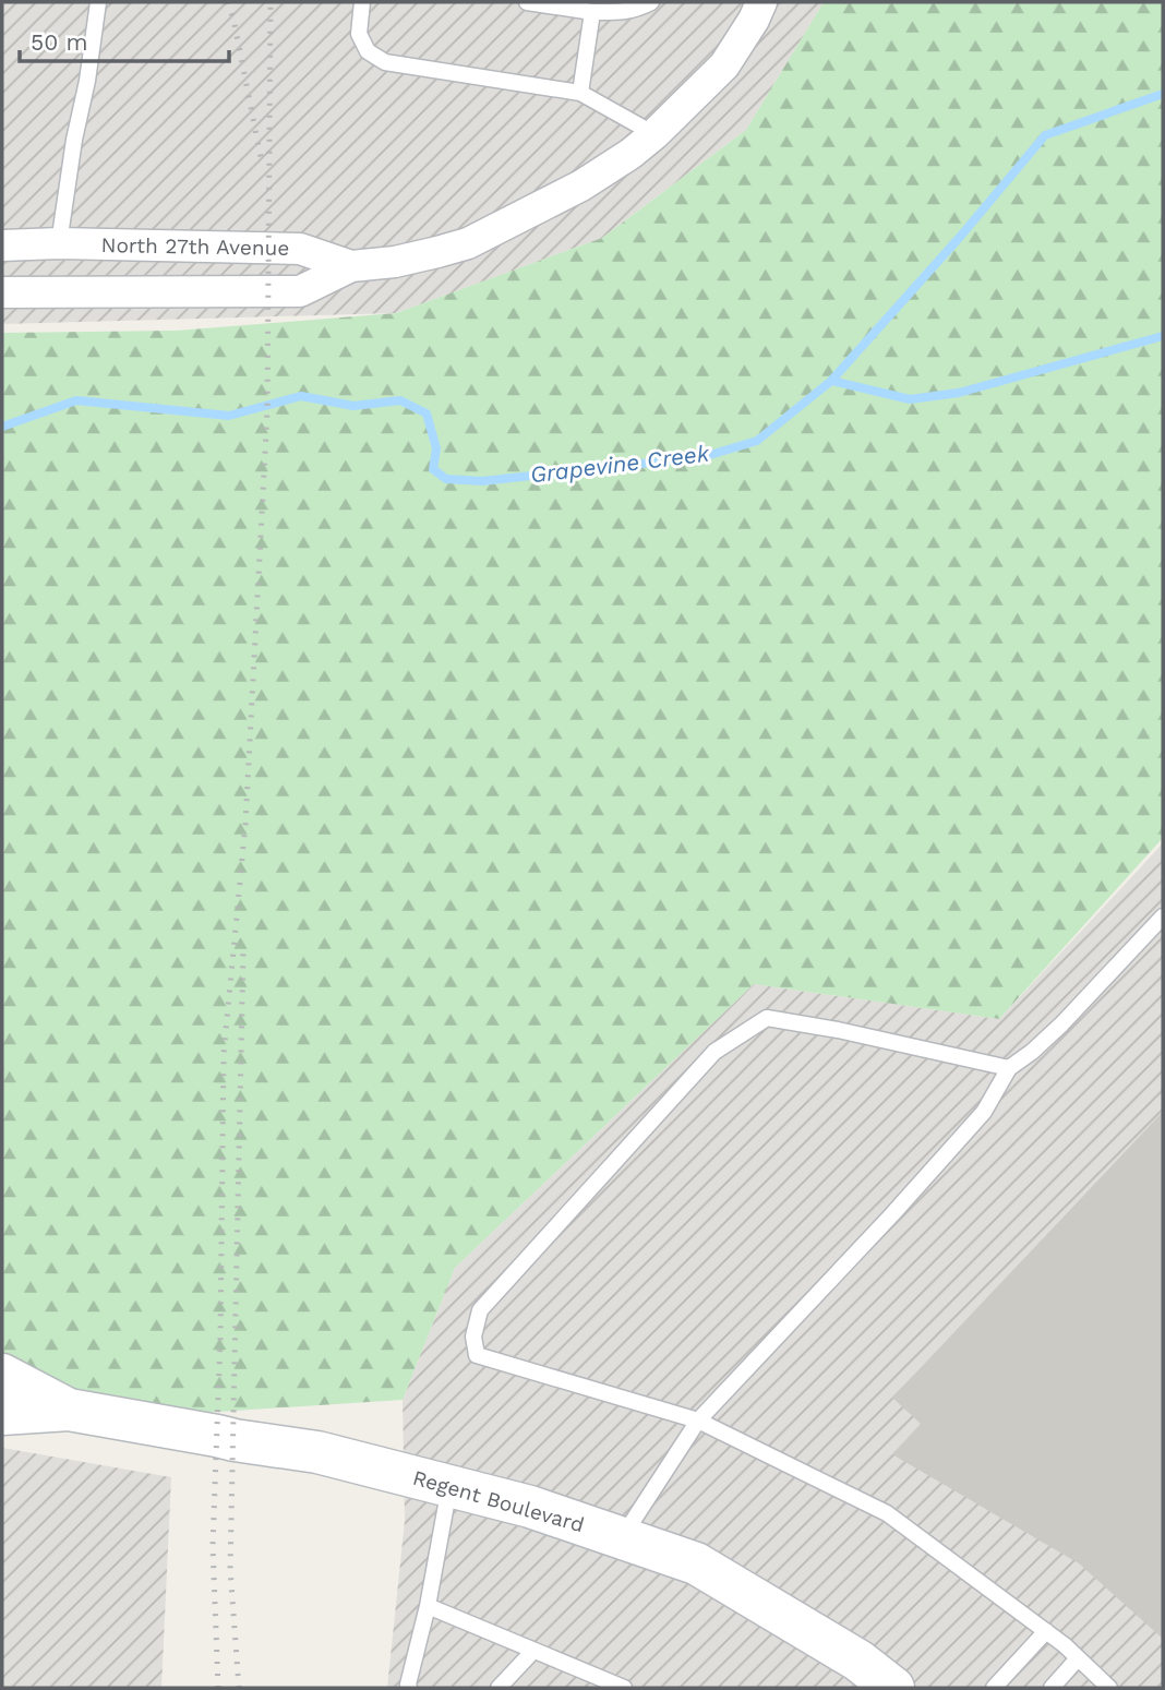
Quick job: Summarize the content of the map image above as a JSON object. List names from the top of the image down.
{
  "streets": {
    "street": ["North 27th Avenue", "Regent Boulevard"]
  },
  "water": ["Grapevine Creek"],
  "scale_bar": "50 m"
}
